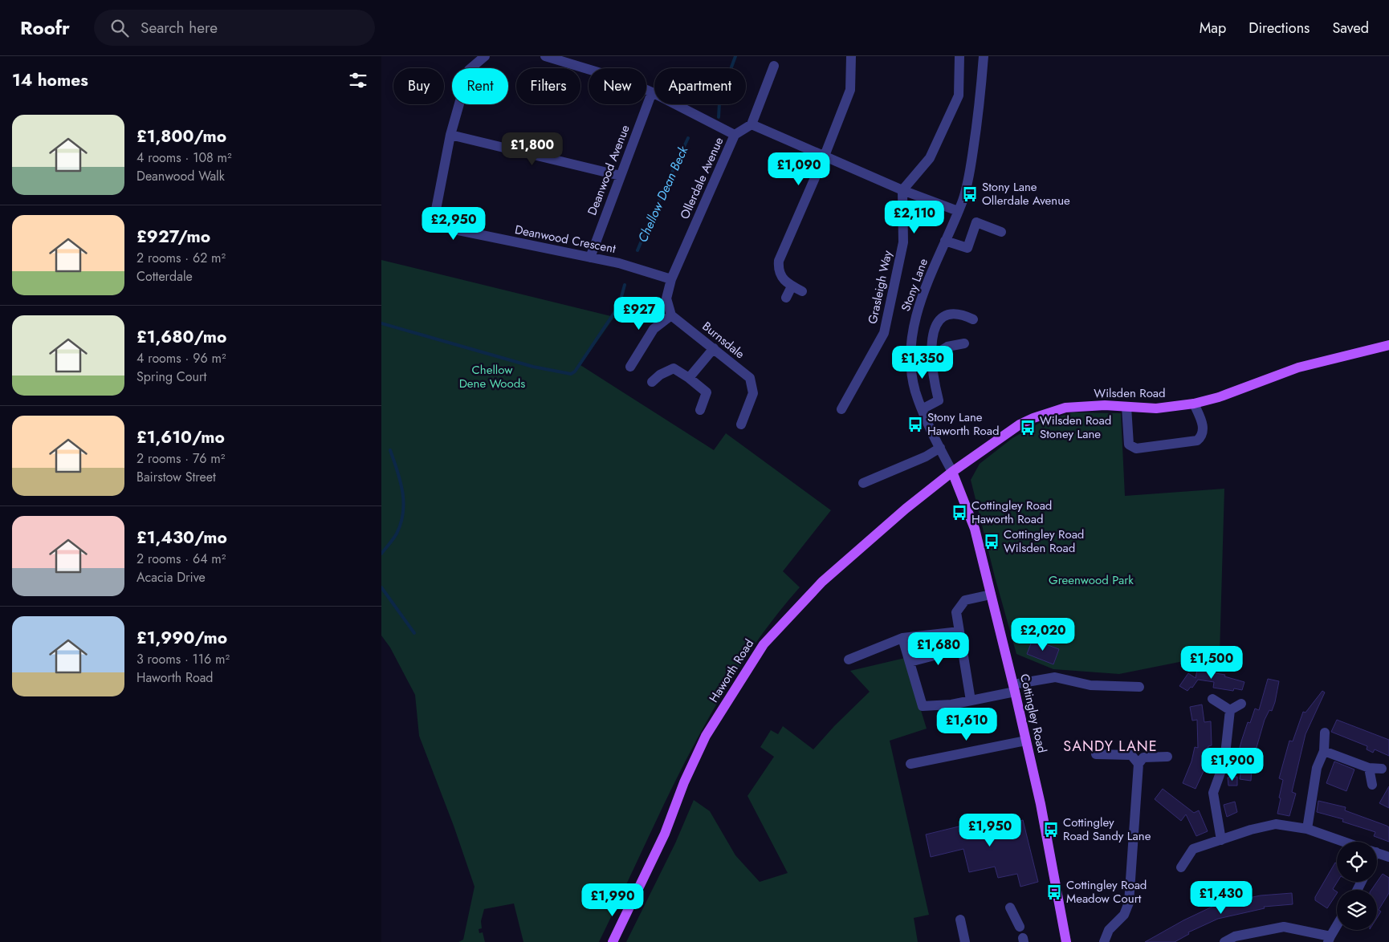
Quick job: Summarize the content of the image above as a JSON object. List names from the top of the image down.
{
  "streets": {
    "main road": ["Wilsden Road", "Haworth Road", "Cottingley Road"],
    "street": [
      "Deanwood Avenue",
      "Ollerdale Avenue",
      "Deanwood Crescent",
      "Stony Lane",
      "Grasleigh Way",
      "Burnsdale"
    ]
  },
  "crossings": [
    ["Deanwood Avenue", "Deanwood Crescent"],
    ["Ollerdale Avenue", "Deanwood Crescent"],
    ["Stony Lane", "Wilsden Road"],
    ["Stony Lane", "Haworth Road"],
    ["Stony Lane", "Cottingley Road"],
    ["Wilsden Road", "Haworth Road"],
    ["Wilsden Road", "Cottingley Road"],
    ["Haworth Road", "Cottingley Road"]
  ],
  "districts": ["SANDY LANE"],
  "water": ["Chellow Dean Beck"],
  "parks": ["Chellow Dene Woods", "Greenwood Park"],
  "places": {
    "bus stop": [
      "Stony Lane Ollerdale Avenue",
      "Stony Lane Haworth Road",
      "Wilsden Road Stoney Lane",
      "Cottingley Road Haworth Road",
      "Cottingley Road Wilsden Road",
      "Cottingley Road Sandy Lane",
      "Cottingley Road Meadow Court"
    ]
  },
  "page": {
    "header": "Roofr",
    "search": "Search here",
    "nav": ["Map", "Directions", "Saved"],
    "heading": "14 homes",
    "chip": [
      "Buy",
      "Rent",
      "Filters",
      "New",
      "Apartment"
    ],
    "list": [
      {
        "name": "£1,800/mo",
        "note": "4 rooms · 108 m² · Deanwood Walk"
      },
      {
        "name": "£927/mo",
        "note": "2 rooms · 62 m² · Cotterdale"
      },
      {
        "name": "£1,680/mo",
        "note": "4 rooms · 96 m² · Spring Court"
      },
      {
        "name": "£1,610/mo",
        "note": "2 rooms · 76 m² · Bairstow Street"
      },
      {
        "name": "£1,430/mo",
        "note": "2 rooms · 64 m² · Acacia Drive"
      },
      {
        "name": "£1,990/mo",
        "note": "3 rooms · 116 m² · Haworth Road"
      }
    ],
    "price": [
      "£1,800",
      "£1,090",
      "£2,110",
      "£2,950",
      "£927",
      "£1,350",
      "£2,020",
      "£1,680",
      "£1,500",
      "£1,610",
      "£1,900",
      "£1,950",
      "£1,430",
      "£1,990"
    ]
  }
}
